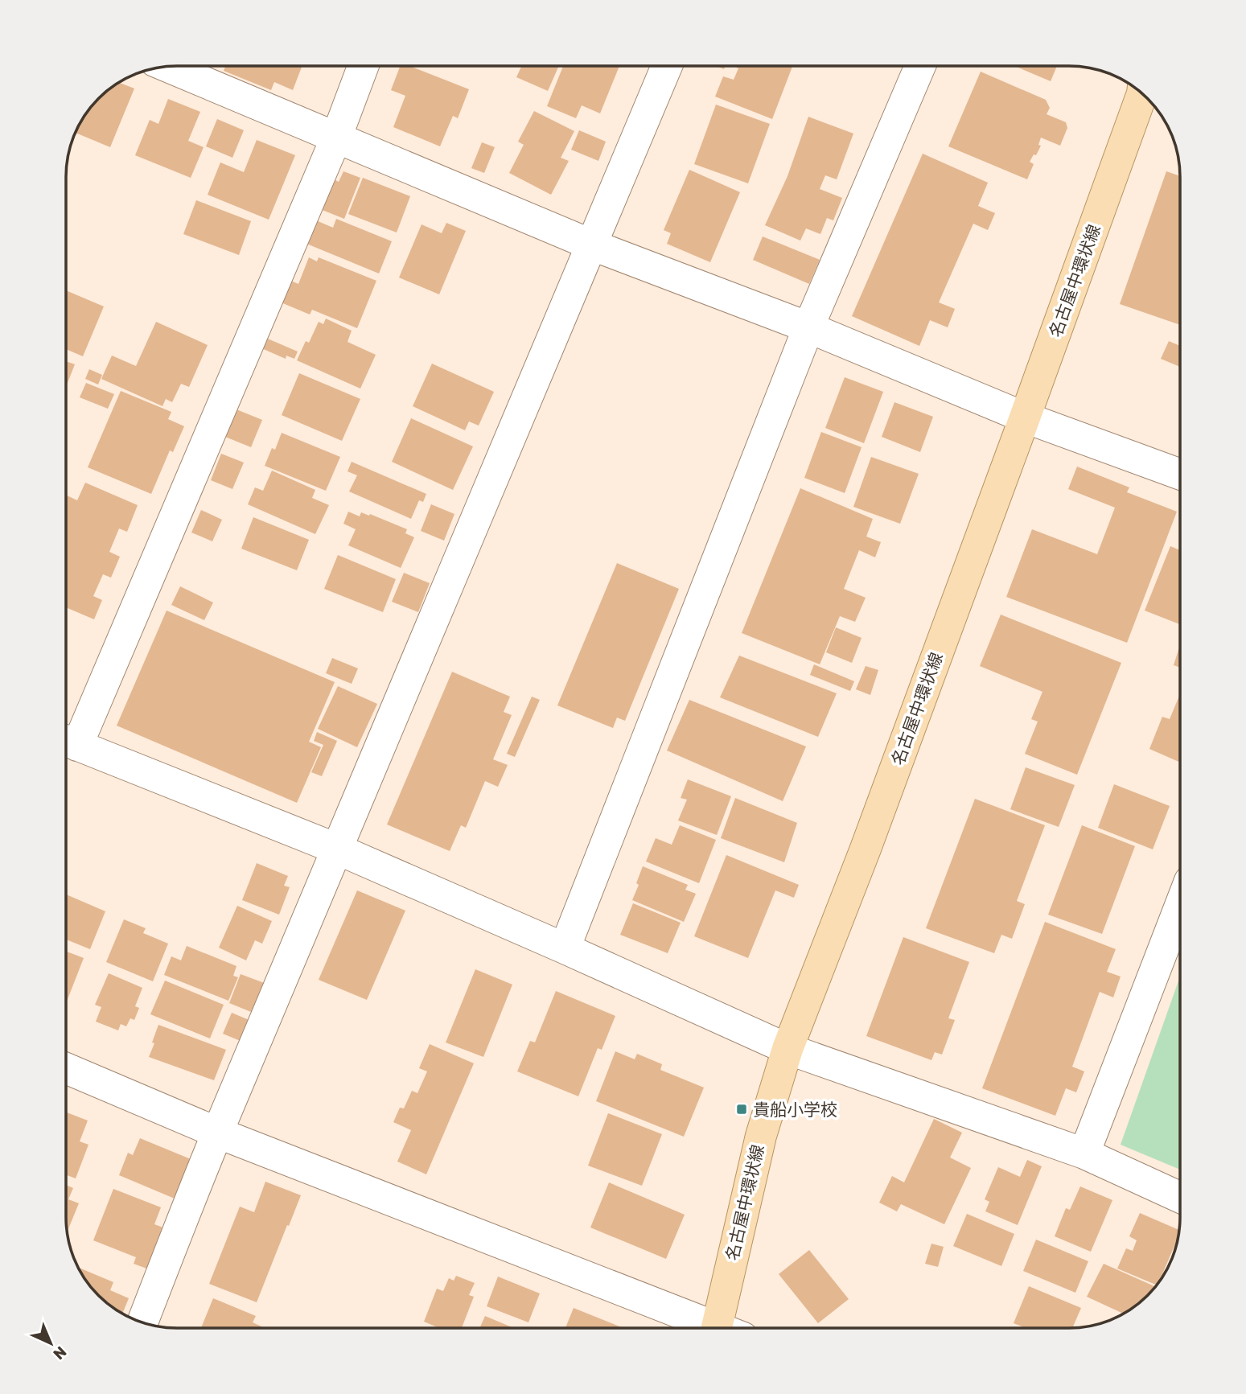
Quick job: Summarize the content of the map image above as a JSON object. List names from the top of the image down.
{
  "streets": {
    "main road": ["名古屋中環状線"]
  },
  "places": {
    "transit": ["貴船小学校"]
  },
  "north": "bottom right"
}
